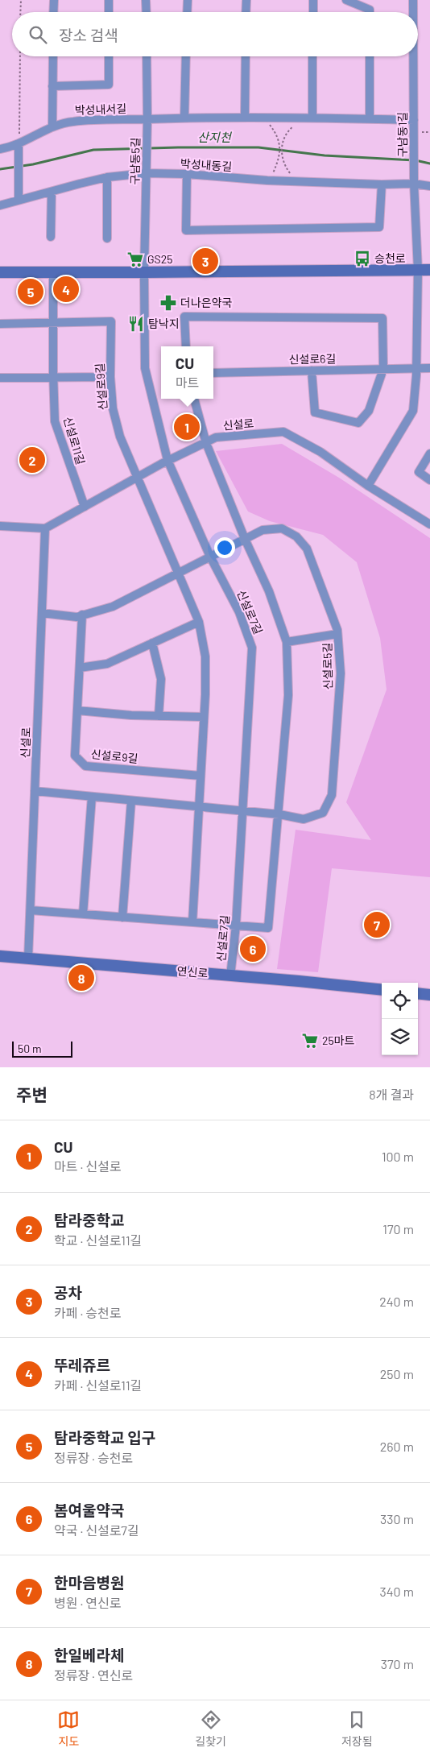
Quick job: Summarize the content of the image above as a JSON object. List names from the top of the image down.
{
  "streets": {
    "main road": ["연신로"],
    "street": [
      "박성내서길",
      "구남동1길",
      "구남동5길",
      "박성내동길",
      "신설로6길",
      "신설로9길",
      "신설로",
      "신설로11길",
      "신설로7길",
      "신설로5길"
    ]
  },
  "crossings": [
    ["박성내서길", "구남동1길"],
    ["박성내서길", "구남동5길"],
    ["구남동1길", "박성내동길"],
    ["구남동1길", "신설로6길"],
    ["구남동1길", "신설로"],
    ["구남동5길", "박성내동길"],
    ["구남동5길", "신설로7길"],
    ["신설로9길", "신설로"],
    ["신설로9길", "신설로11길"],
    ["신설로9길", "신설로5길"],
    ["신설로", "신설로11길"],
    ["신설로", "신설로7길"],
    ["신설로", "신설로5길"],
    ["신설로", "연신로"],
    ["신설로7길", "신설로5길"],
    ["신설로7길", "연신로"]
  ],
  "water": ["산지천"],
  "places": {
    "bus stop": ["승천로"],
    "supermarket": ["GS25", "25마트"],
    "pharmacy": ["더나은약국"],
    "restaurant": ["탐낙지"]
  },
  "scale_bar": "50 m",
  "page": {
    "search": "장소 검색",
    "pins": [
      "3",
      "4",
      "5",
      "1",
      "2",
      "7",
      "6",
      "8"
    ],
    "popup": ["CU", "마트"],
    "scale": "50 m",
    "heading": ["주변", "8개 결과"],
    "list": [
      {
        "mark": "1",
        "name": "CU",
        "note": "마트 · 신설로",
        "value": "100 m"
      },
      {
        "mark": "2",
        "name": "탐라중학교",
        "note": "학교 · 신설로11길",
        "value": "170 m"
      },
      {
        "mark": "3",
        "name": "공차",
        "note": "카페 · 승천로",
        "value": "240 m"
      },
      {
        "mark": "4",
        "name": "뚜레쥬르",
        "note": "카페 · 신설로11길",
        "value": "250 m"
      },
      {
        "mark": "5",
        "name": "탐라중학교 입구",
        "note": "정류장 · 승천로",
        "value": "260 m"
      },
      {
        "mark": "6",
        "name": "봄여울약국",
        "note": "약국 · 신설로7길",
        "value": "330 m"
      },
      {
        "mark": "7",
        "name": "한마음병원",
        "note": "병원 · 연신로",
        "value": "340 m"
      },
      {
        "mark": "8",
        "name": "한일베라체",
        "note": "정류장 · 연신로",
        "value": "370 m"
      }
    ],
    "nav": ["지도", "길찾기", "저장됨"]
  }
}
